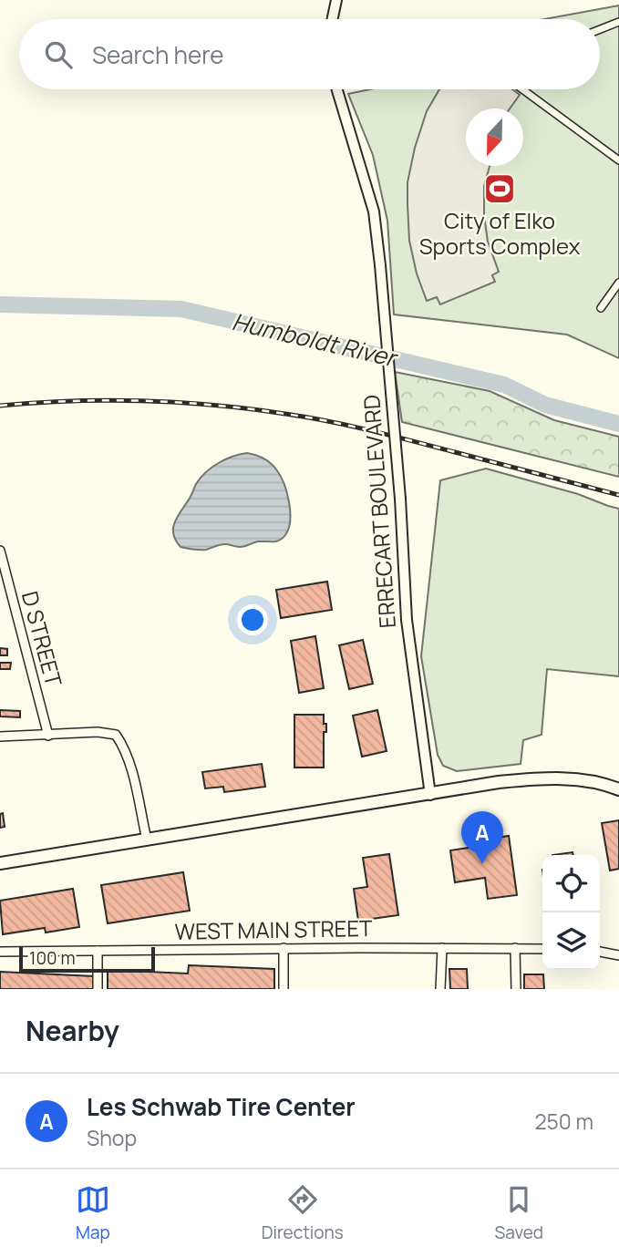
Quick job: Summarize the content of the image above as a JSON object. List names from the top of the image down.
{
  "streets": {
    "street": ["ERRECART BOULEVARD", "D STREET", "WEST MAIN STREET"]
  },
  "water": ["Humboldt River"],
  "places": {
    "sports": ["City of Elko Sports Complex"]
  },
  "scale_bar": "100 m",
  "north": "bottom",
  "page": {
    "search": "Search here",
    "pins": "A",
    "scale": "100 m",
    "heading": "Nearby",
    "list": [
      {
        "mark": "A",
        "name": "Les Schwab Tire Center",
        "note": "Shop",
        "value": "250 m"
      }
    ],
    "nav": ["Map", "Directions", "Saved"]
  }
}
